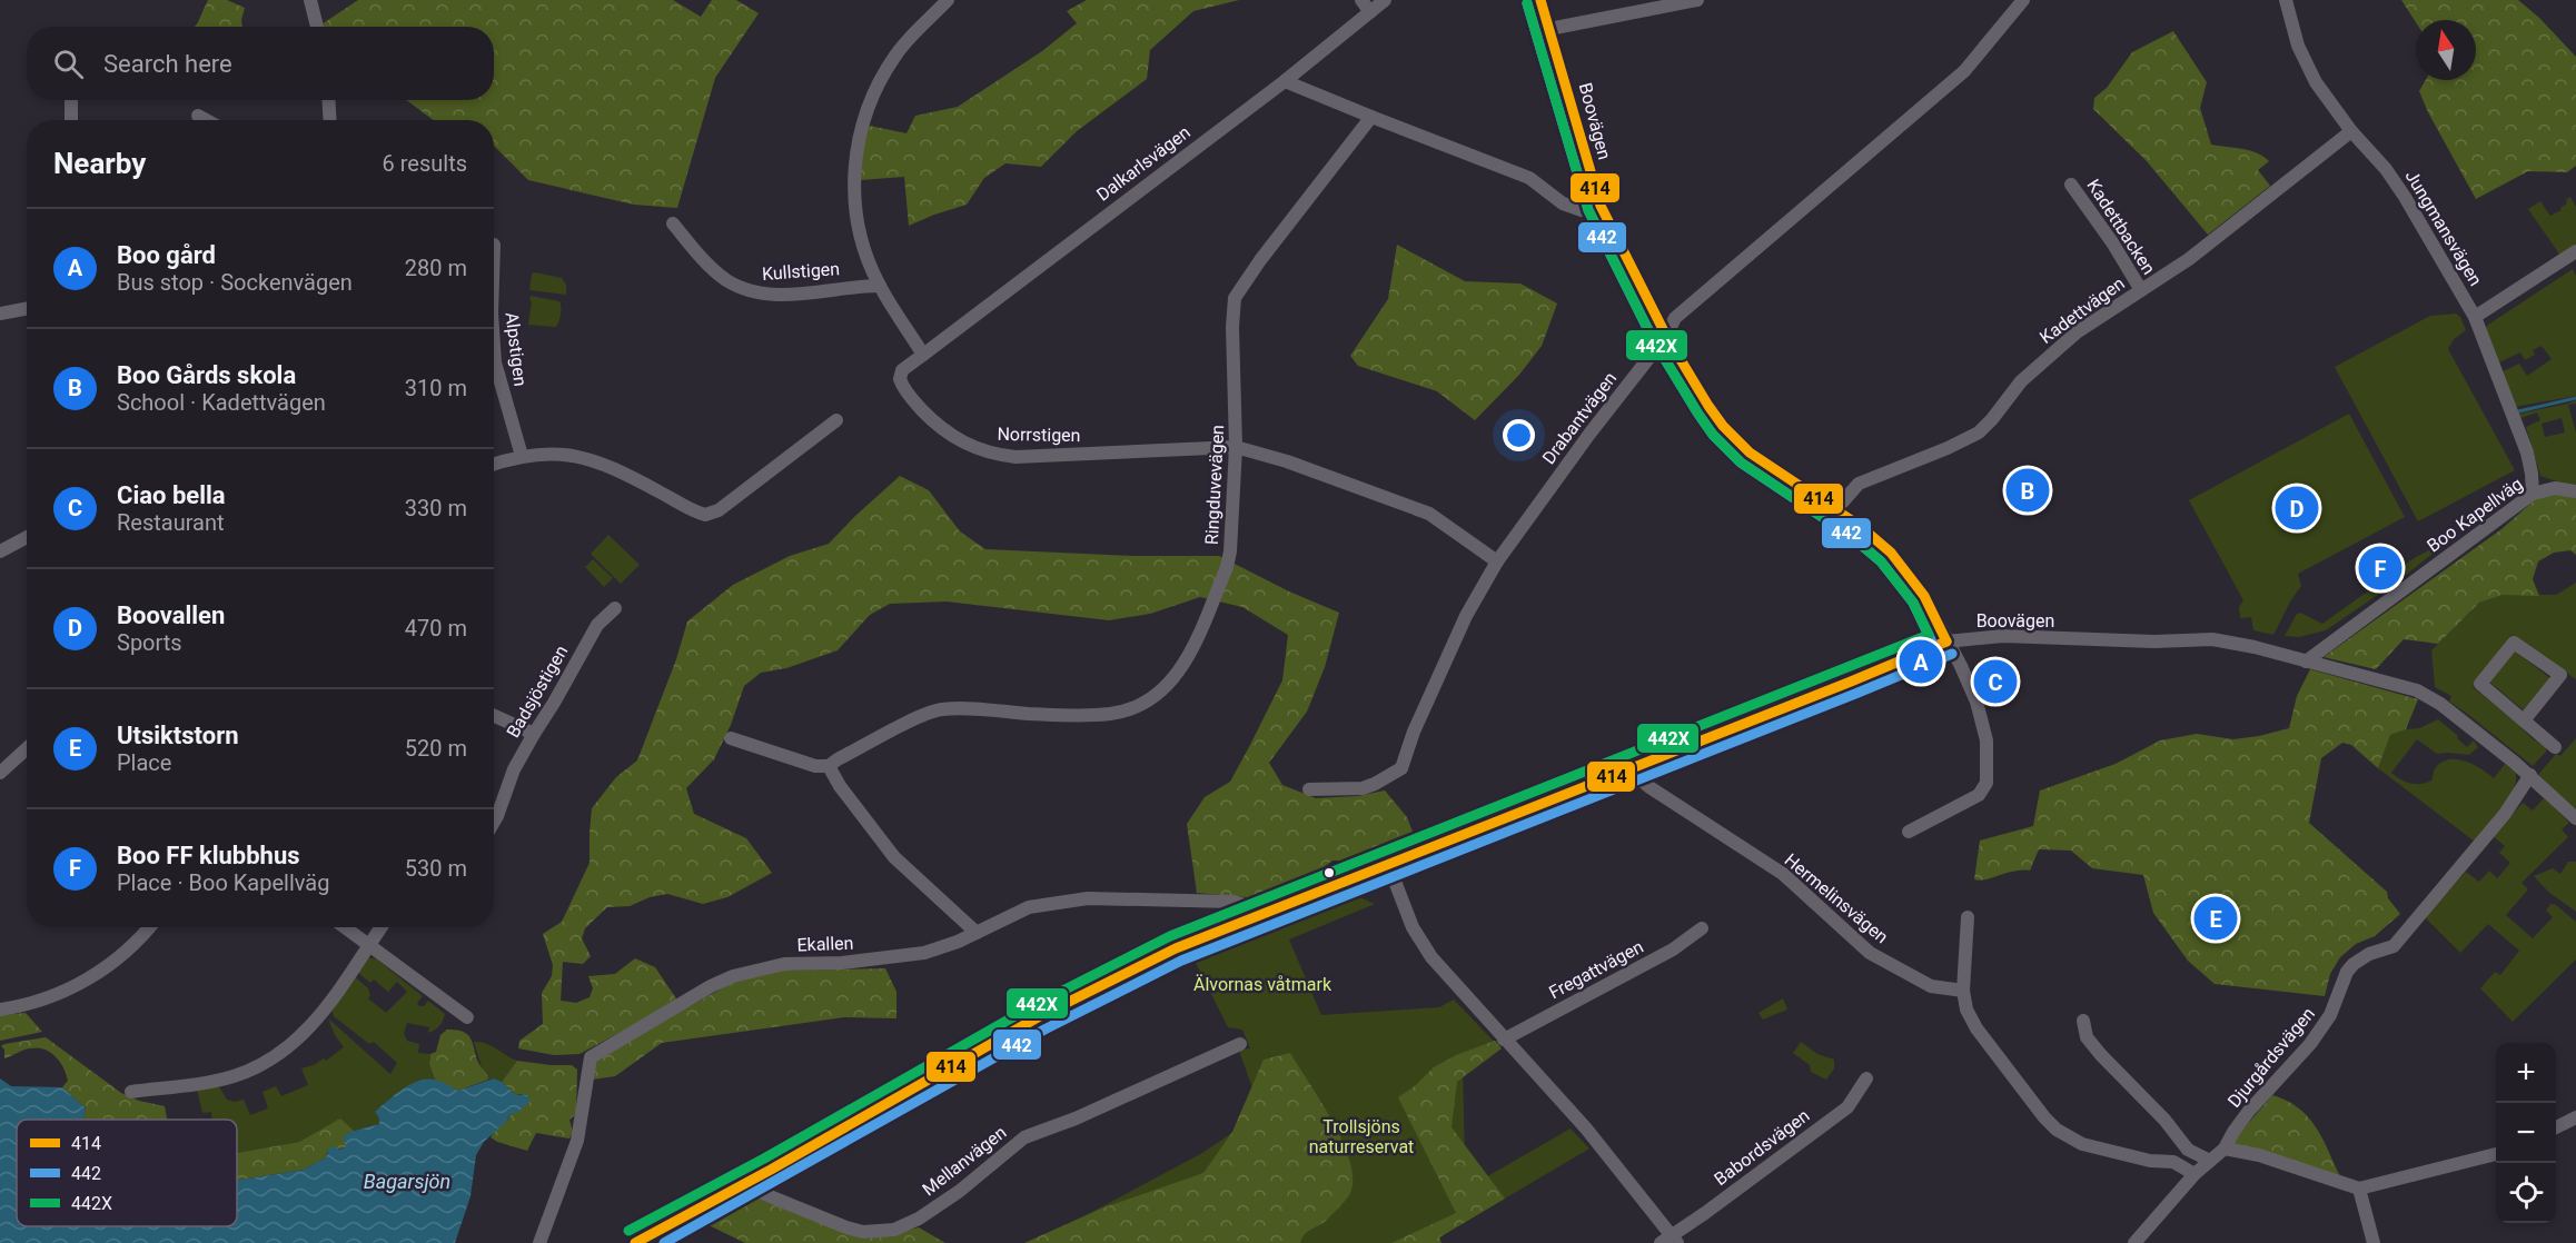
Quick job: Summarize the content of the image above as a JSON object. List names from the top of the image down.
{
  "streets": {
    "street": [
      "Boovägen",
      "Dalkarlsvägen",
      "Kadettbacken",
      "Jungmansvägen",
      "Kullstigen",
      "Kadettvägen",
      "Alpstigen",
      "Drabantvägen",
      "Norrstigen",
      "Ringduvevägen",
      "Boo Kapellväg",
      "Badsjöstigen",
      "Hermelinsvägen",
      "Ekallen",
      "Fregattvägen",
      "Djurgårdsvägen",
      "Babordsvägen",
      "Mellanvägen"
    ]
  },
  "crossings": [
    ["Boovägen", "Kadettvägen"],
    ["Boovägen", "Drabantvägen"],
    ["Boovägen", "Boo Kapellväg"],
    ["Boovägen", "Djurgårdsvägen"],
    ["Dalkarlsvägen", "Norrstigen"],
    ["Kadettbacken", "Kadettvägen"],
    ["Jungmansvägen", "Kadettvägen"],
    ["Jungmansvägen", "Boo Kapellväg"],
    ["Drabantvägen", "Norrstigen"],
    ["Norrstigen", "Ringduvevägen"]
  ],
  "water": ["Bagarsjön"],
  "parks": ["Älvornas våtmark", "Trollsjöns naturreservat"],
  "lines": ["transit line 414", "transit line 442", "transit line 442X"],
  "legend": ["414", "442", "442X"],
  "north": "top",
  "page": {
    "search": "Search here",
    "heading": ["Nearby", "6 results"],
    "list": [
      {
        "mark": "A",
        "name": "Boo gård",
        "note": "Bus stop · Sockenvägen",
        "value": "280 m"
      },
      {
        "mark": "B",
        "name": "Boo Gårds skola",
        "note": "School · Kadettvägen",
        "value": "310 m"
      },
      {
        "mark": "C",
        "name": "Ciao bella",
        "note": "Restaurant",
        "value": "330 m"
      },
      {
        "mark": "D",
        "name": "Boovallen",
        "note": "Sports",
        "value": "470 m"
      },
      {
        "mark": "E",
        "name": "Utsiktstorn",
        "note": "Place",
        "value": "520 m"
      },
      {
        "mark": "F",
        "name": "Boo FF klubbhus",
        "note": "Place · Boo Kapellväg",
        "value": "530 m"
      }
    ],
    "pins": [
      "B",
      "D",
      "F",
      "A",
      "C",
      "E"
    ],
    "map_buttons": ["+", "−"]
  }
}
